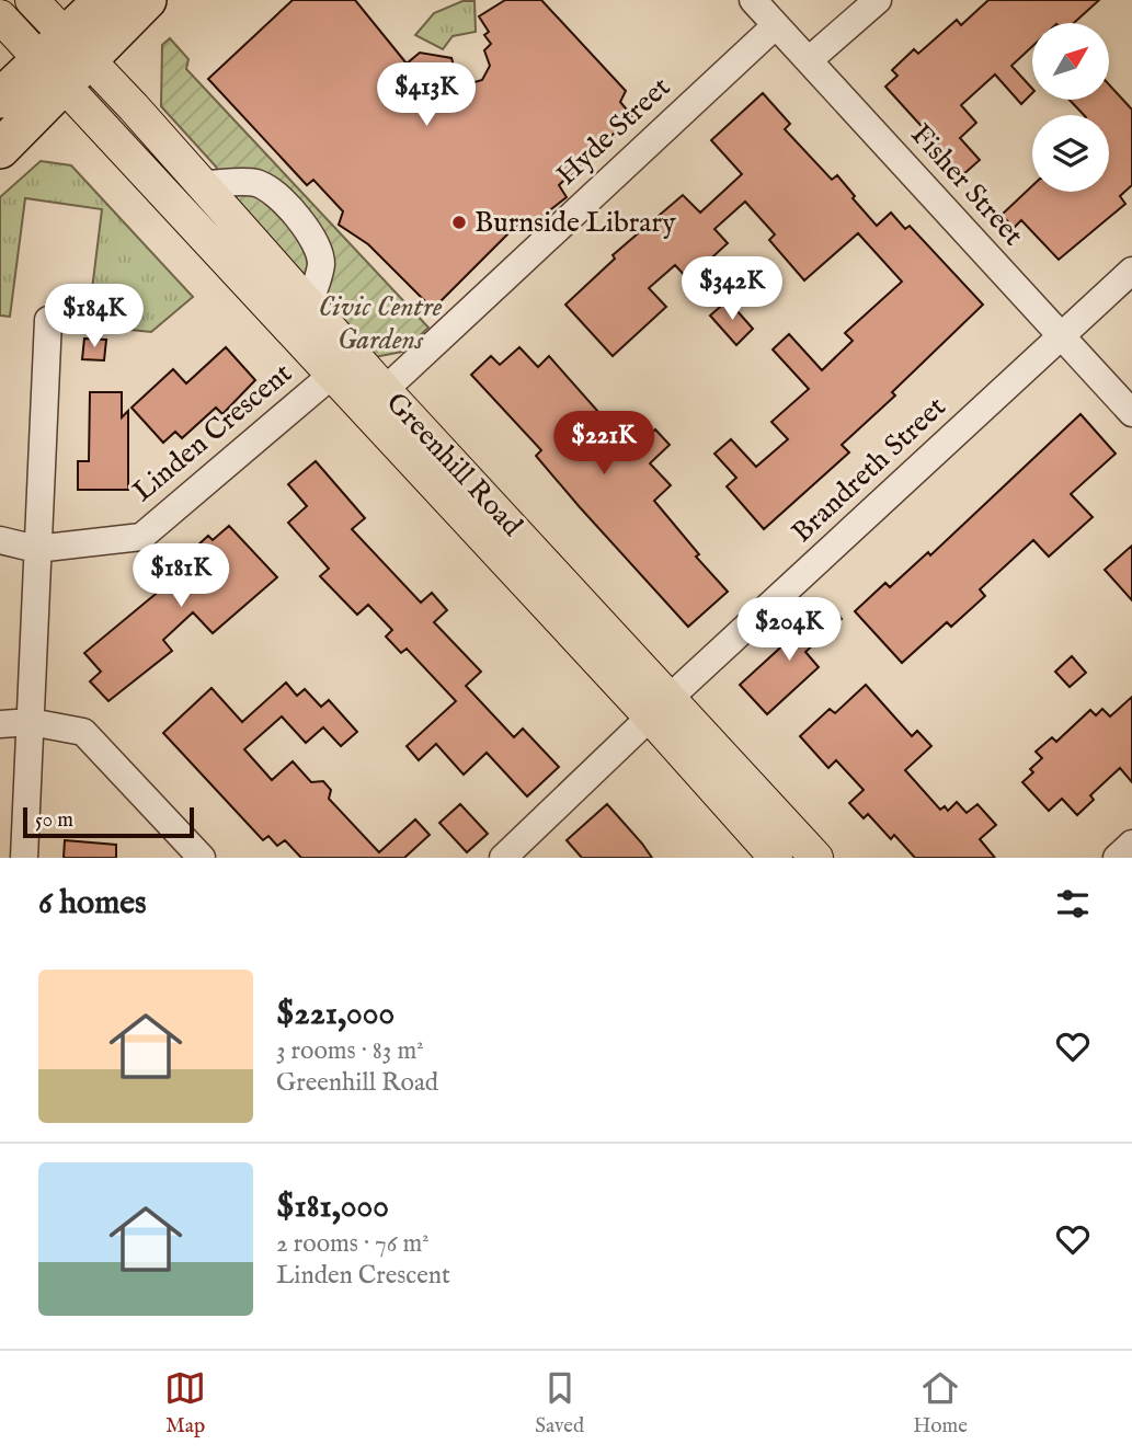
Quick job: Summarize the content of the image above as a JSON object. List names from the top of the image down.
{
  "streets": {
    "main road": ["Greenhill Road"],
    "street": [
      "Hyde Street",
      "Fisher Street",
      "Linden Crescent",
      "Brandreth Street"
    ]
  },
  "crossings": [
    ["Hyde Street", "Fisher Street"],
    ["Hyde Street", "Greenhill Road"],
    ["Fisher Street", "Brandreth Street"],
    ["Linden Crescent", "Greenhill Road"],
    ["Greenhill Road", "Brandreth Street"]
  ],
  "parks": ["Civic Centre Gardens"],
  "places": ["Burnside Library"],
  "scale_bar": "50 m",
  "north": "top right",
  "page": {
    "price": [
      "$413K",
      "$342K",
      "$184K",
      "$221K",
      "$181K",
      "$204K"
    ],
    "scale": "50 m",
    "heading": "6 homes",
    "list": [
      {
        "name": "$221,000",
        "note": "3 rooms · 83 m² · Greenhill Road"
      },
      {
        "name": "$181,000",
        "note": "2 rooms · 76 m² · Linden Crescent"
      }
    ],
    "tabs": ["Map", "Saved", "Home"]
  }
}
